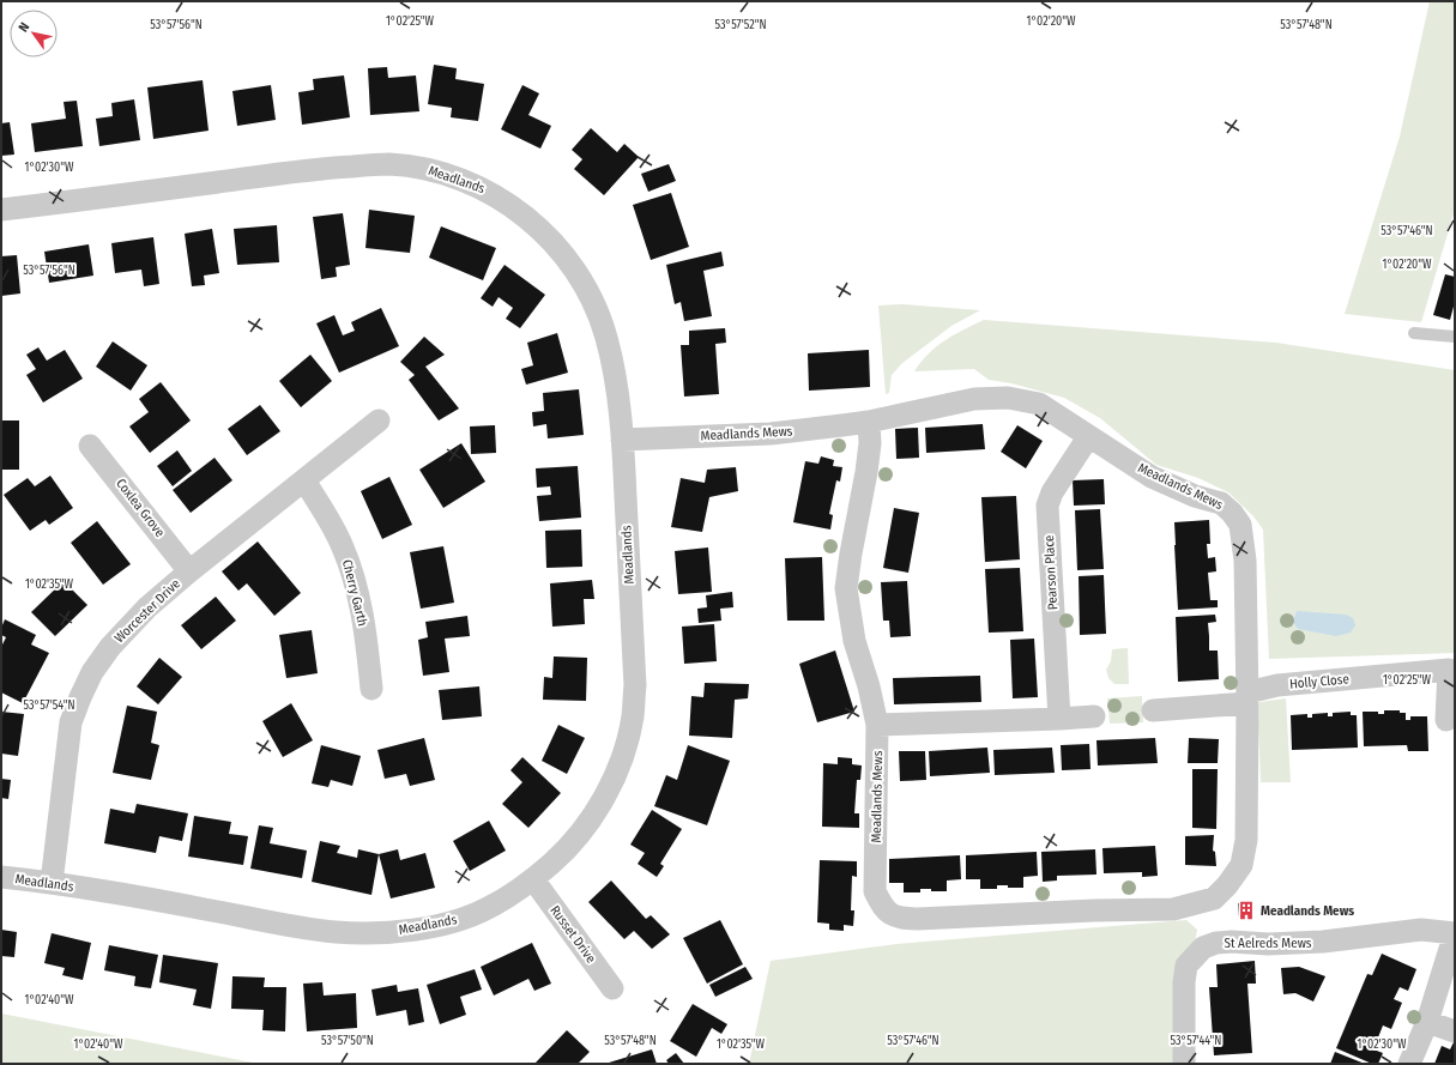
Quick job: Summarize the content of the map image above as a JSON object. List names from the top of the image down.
{
  "streets": {
    "street": [
      "Meadlands",
      "Meadlands Mews",
      "Coxlea Grove",
      "Pearson Place",
      "Cherry Garth",
      "Worcester Drive",
      "Holly Close",
      "Russet Drive",
      "St Aelreds Mews"
    ]
  },
  "crossings": [
    ["Meadlands", "Meadlands Mews"],
    ["Meadlands", "Worcester Drive"],
    ["Meadlands", "Russet Drive"],
    ["Meadlands Mews", "Pearson Place"],
    ["Meadlands Mews", "Holly Close"],
    ["Coxlea Grove", "Worcester Drive"],
    ["Cherry Garth", "Worcester Drive"]
  ],
  "places": {
    "building": ["Meadlands Mews"]
  },
  "north": "top left",
  "coordinates": [
    "1°02'25\"W",
    "1°02'20\"W",
    "53°57'56\"N",
    "53°57'52\"N",
    "53°57'48\"N",
    "1°02'30\"W",
    "53°57'46\"N",
    "1°02'35\"W",
    "53°57'54\"N",
    "1°02'40\"W",
    "53°57'50\"N",
    "53°57'44\"N"
  ]
}
